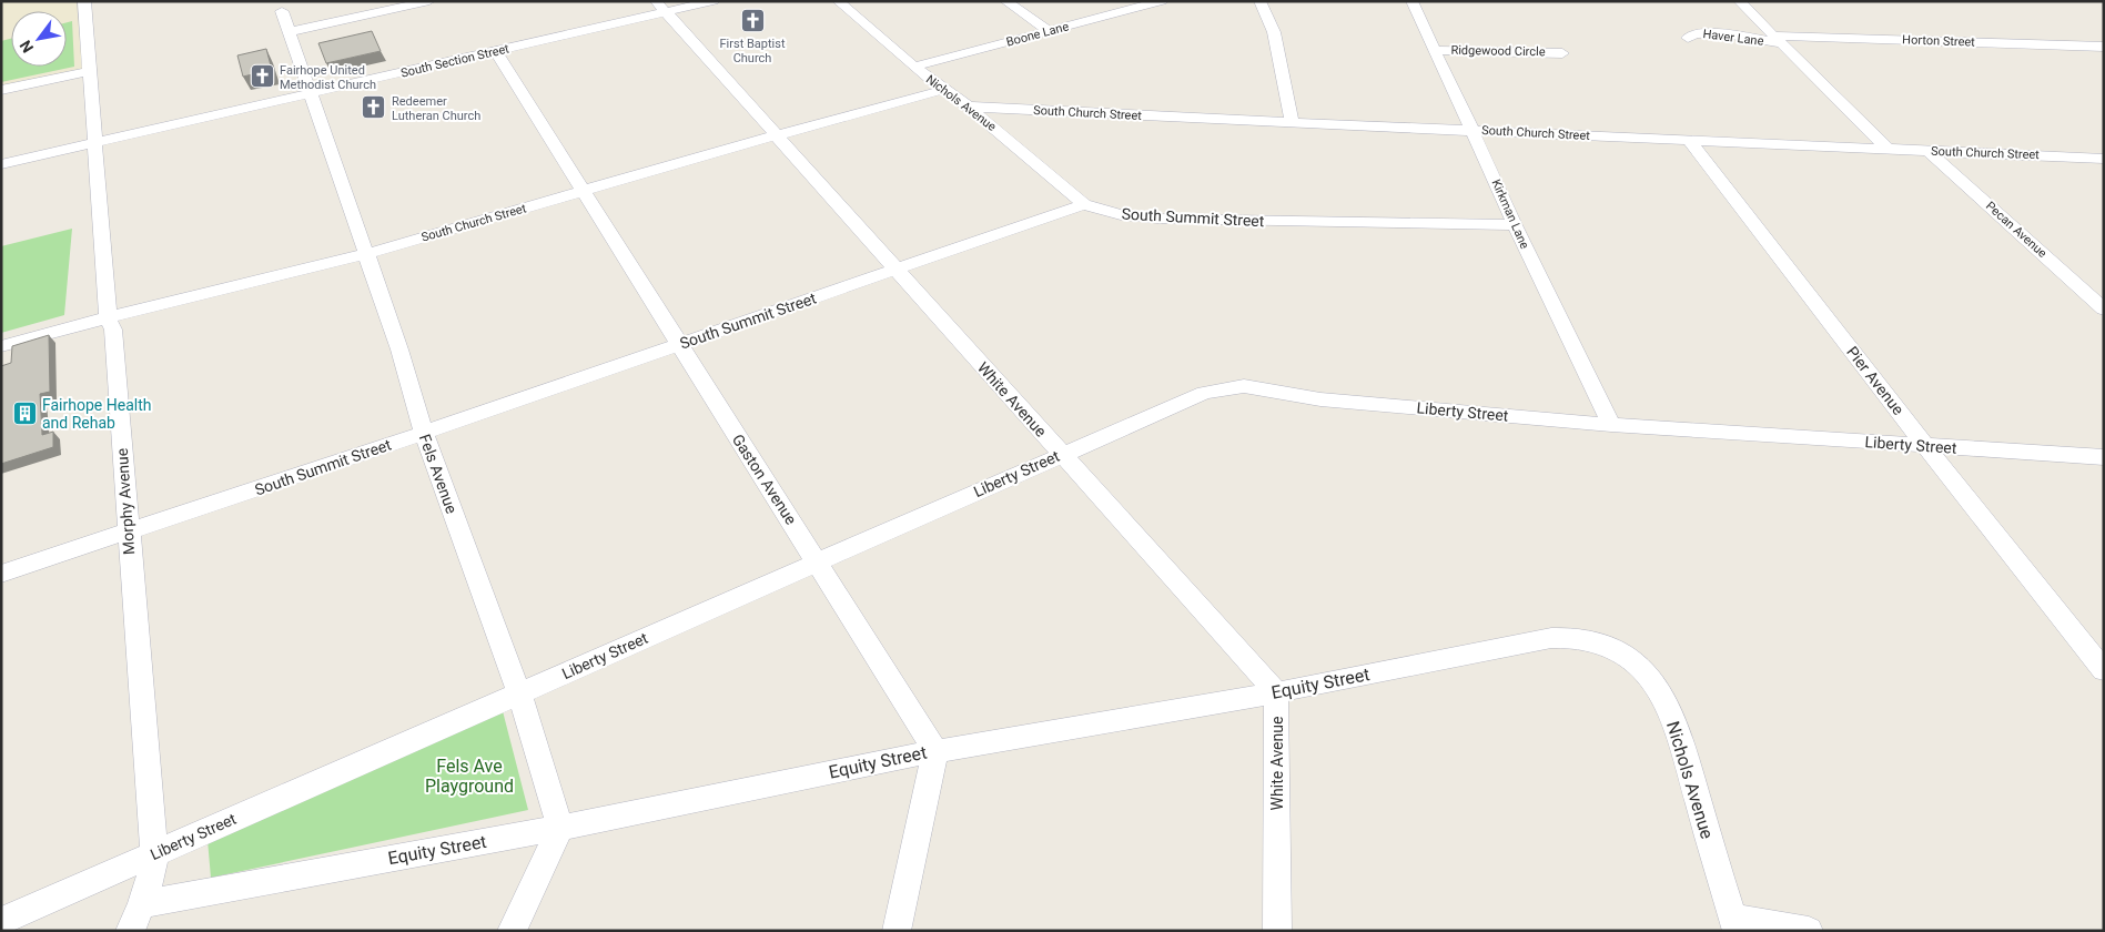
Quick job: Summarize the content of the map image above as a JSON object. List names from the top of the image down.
{
  "streets": {
    "street": [
      "Boone Lane",
      "Haver Lane",
      "Horton Street",
      "Ridgewood Circle",
      "South Section Street",
      "Nichols Avenue",
      "South Church Street",
      "Kirkman Lane",
      "South Summit Street",
      "Pecan Avenue",
      "Pier Avenue",
      "White Avenue",
      "Liberty Street",
      "Fels Avenue",
      "Gaston Avenue",
      "Morphy Avenue",
      "Equity Street"
    ]
  },
  "crossings": [
    ["Boone Lane", "Nichols Avenue"],
    ["Haver Lane", "Horton Street"],
    ["Ridgewood Circle", "Kirkman Lane"],
    ["South Section Street", "White Avenue"],
    ["South Section Street", "Fels Avenue"],
    ["South Section Street", "Gaston Avenue"],
    ["South Section Street", "Morphy Avenue"],
    ["Nichols Avenue", "South Church Street"],
    ["Nichols Avenue", "South Summit Street"],
    ["Nichols Avenue", "Equity Street"],
    ["South Church Street", "Kirkman Lane"],
    ["South Church Street", "Pecan Avenue"],
    ["South Church Street", "Pier Avenue"],
    ["South Church Street", "White Avenue"],
    ["South Church Street", "Fels Avenue"],
    ["South Church Street", "Gaston Avenue"],
    ["South Church Street", "Morphy Avenue"],
    ["Kirkman Lane", "South Summit Street"],
    ["Kirkman Lane", "Liberty Street"],
    ["South Summit Street", "White Avenue"],
    ["South Summit Street", "Fels Avenue"],
    ["South Summit Street", "Gaston Avenue"],
    ["South Summit Street", "Morphy Avenue"],
    ["Pier Avenue", "Liberty Street"],
    ["White Avenue", "Liberty Street"],
    ["White Avenue", "Equity Street"],
    ["Liberty Street", "Fels Avenue"],
    ["Liberty Street", "Gaston Avenue"],
    ["Liberty Street", "Morphy Avenue"],
    ["Fels Avenue", "Equity Street"],
    ["Gaston Avenue", "Equity Street"],
    ["Morphy Avenue", "Equity Street"]
  ],
  "parks": ["Fels Ave Playground"],
  "places": {
    "church": ["First Baptist Church", "Fairhope United Methodist Church", "Redeemer Lutheran Church"],
    "building": ["Fairhope Health and Rehab"]
  },
  "north": "bottom left"
}
